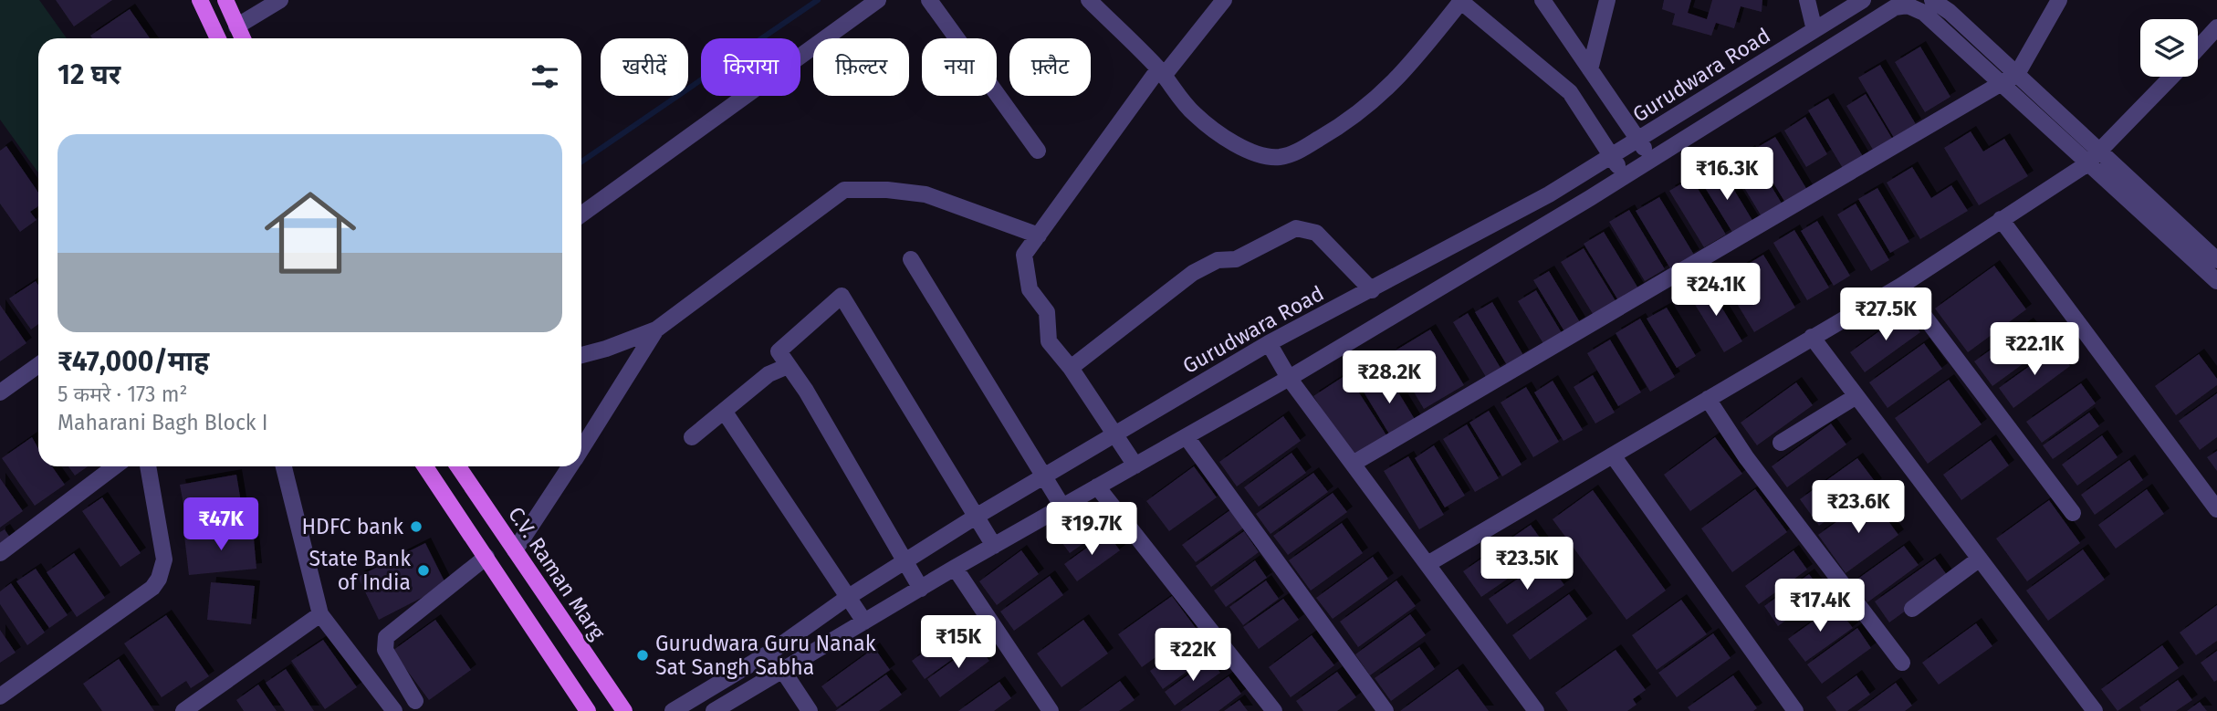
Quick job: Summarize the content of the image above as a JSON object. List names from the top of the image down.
{
  "streets": {
    "main road": ["C.V. Raman Marg"],
    "street": ["Gurudwara Road"]
  },
  "places": ["HDFC bank", "State Bank of India", "Gurudwara Guru Nanak Sat Sangh Sabha"],
  "page": {
    "chip": [
      "खरीदें",
      "किराया",
      "फ़िल्टर",
      "नया",
      "फ़्लैट"
    ],
    "heading": "12 घर",
    "list": [
      {
        "name": "₹47,000/माह",
        "note": "5 कमरे · 173 m² · Maharani Bagh Block I"
      }
    ],
    "price": [
      "₹16.3K",
      "₹24.1K",
      "₹27.5K",
      "₹22.1K",
      "₹28.2K",
      "₹23.6K",
      "₹47K",
      "₹19.7K",
      "₹23.5K",
      "₹17.4K",
      "₹15K",
      "₹22K"
    ]
  }
}
